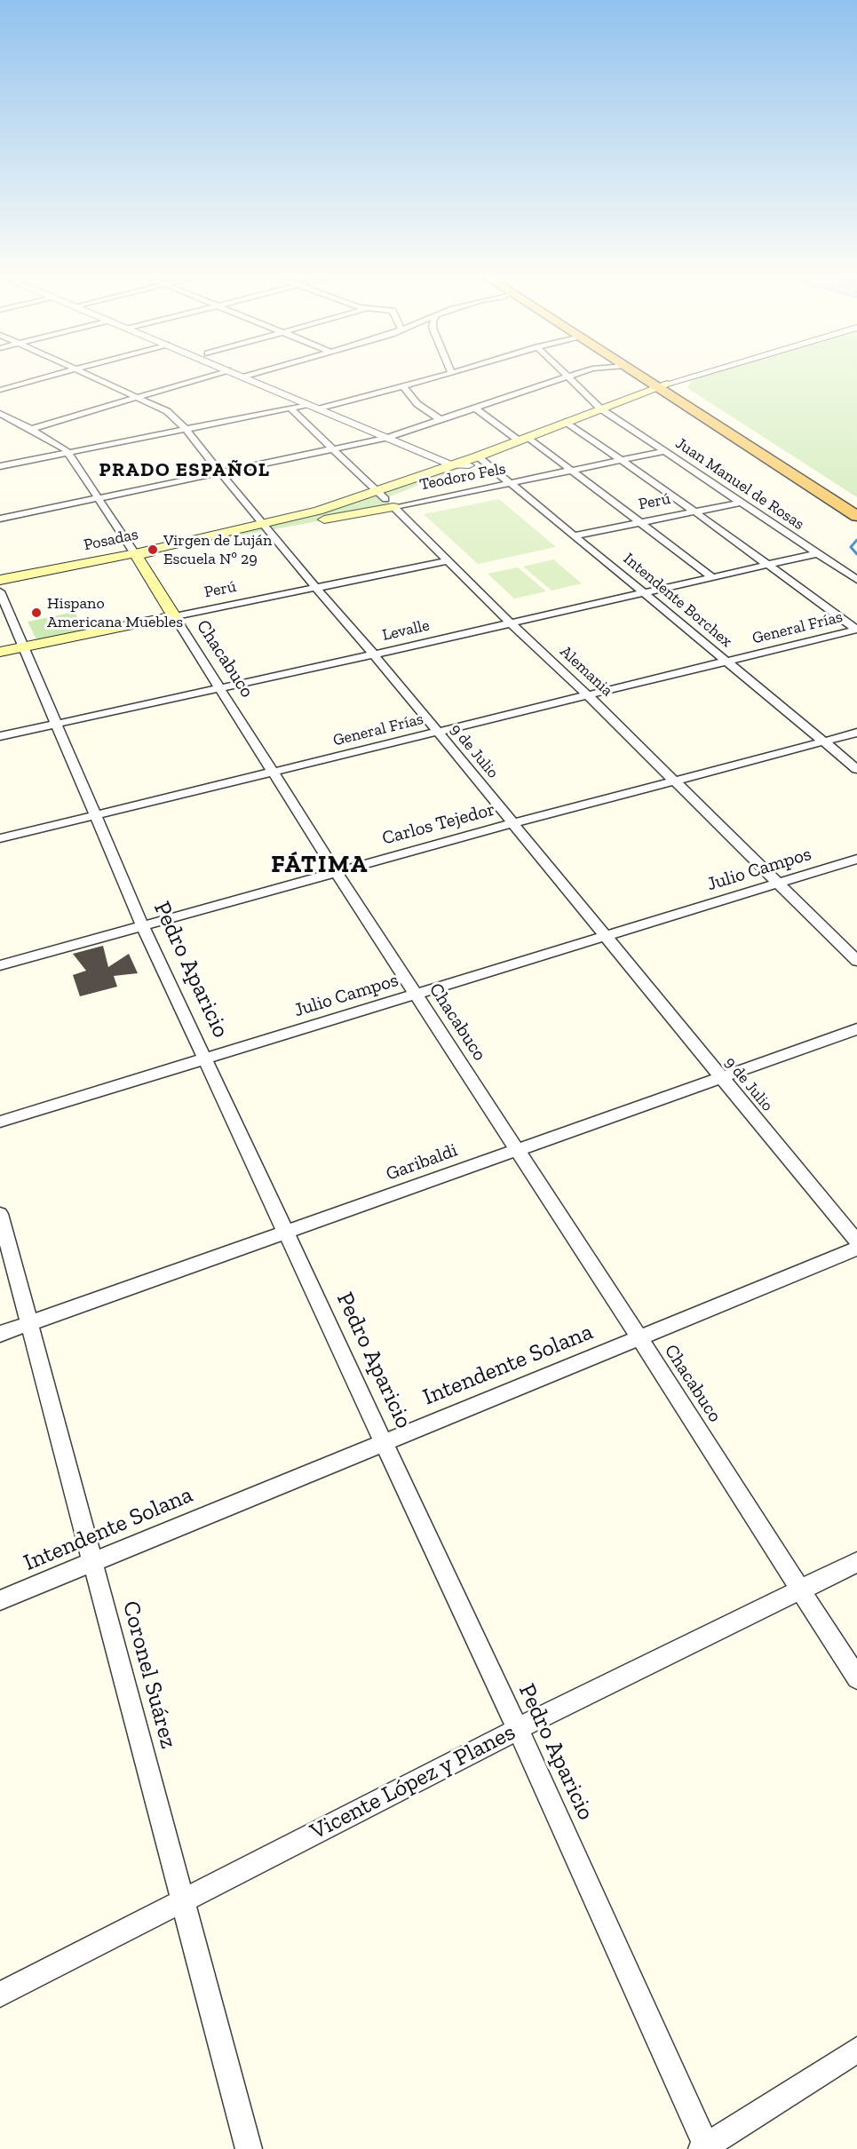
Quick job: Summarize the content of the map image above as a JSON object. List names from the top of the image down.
{
  "streets": {
    "main road": [
      "Teodoro Fels",
      "Perú",
      "Posadas",
      "Chacabuco"
    ],
    "street": [
      "Juan Manuel de Rosas",
      "Intendente Borchex",
      "General Frías",
      "Levalle",
      "Alemania",
      "9 de Julio",
      "Carlos Tejedor",
      "Julio Campos",
      "Pedro Aparicio",
      "Garibaldi",
      "Intendente Solana",
      "Coronel Suárez",
      "Vicente López y Planes"
    ]
  },
  "crossings": [
    ["Teodoro Fels", "Juan Manuel de Rosas"],
    ["Teodoro Fels", "Posadas"],
    ["Teodoro Fels", "Intendente Borchex"],
    ["Teodoro Fels", "Alemania"],
    ["Teodoro Fels", "9 de Julio"],
    ["Juan Manuel de Rosas", "Perú"],
    ["Juan Manuel de Rosas", "Levalle"],
    ["Perú", "Intendente Borchex"],
    ["Perú", "Chacabuco"],
    ["Perú", "Alemania"],
    ["Perú", "9 de Julio"],
    ["Perú", "Pedro Aparicio"],
    ["Posadas", "Chacabuco"],
    ["Posadas", "9 de Julio"],
    ["Intendente Borchex", "General Frías"],
    ["Intendente Borchex", "Levalle"],
    ["Intendente Borchex", "Carlos Tejedor"],
    ["General Frías", "Chacabuco"],
    ["General Frías", "Alemania"],
    ["General Frías", "9 de Julio"],
    ["General Frías", "Pedro Aparicio"],
    ["Levalle", "Chacabuco"],
    ["Levalle", "Alemania"],
    ["Levalle", "9 de Julio"],
    ["Levalle", "Pedro Aparicio"],
    ["Chacabuco", "Carlos Tejedor"],
    ["Chacabuco", "Julio Campos"],
    ["Chacabuco", "Garibaldi"],
    ["Chacabuco", "Intendente Solana"],
    ["Chacabuco", "Vicente López y Planes"],
    ["Alemania", "Carlos Tejedor"],
    ["Alemania", "Julio Campos"],
    ["9 de Julio", "Carlos Tejedor"],
    ["9 de Julio", "Julio Campos"],
    ["9 de Julio", "Garibaldi"],
    ["Carlos Tejedor", "Pedro Aparicio"],
    ["Julio Campos", "Pedro Aparicio"],
    ["Pedro Aparicio", "Garibaldi"],
    ["Pedro Aparicio", "Intendente Solana"],
    ["Pedro Aparicio", "Vicente López y Planes"],
    ["Garibaldi", "Coronel Suárez"],
    ["Intendente Solana", "Coronel Suárez"],
    ["Coronel Suárez", "Vicente López y Planes"]
  ],
  "districts": ["PRADO ESPAÑOL", "FÁTIMA"],
  "places": ["Virgen de Luján Escuela Nº 29", "Hispano Americana Muebles"]
}
